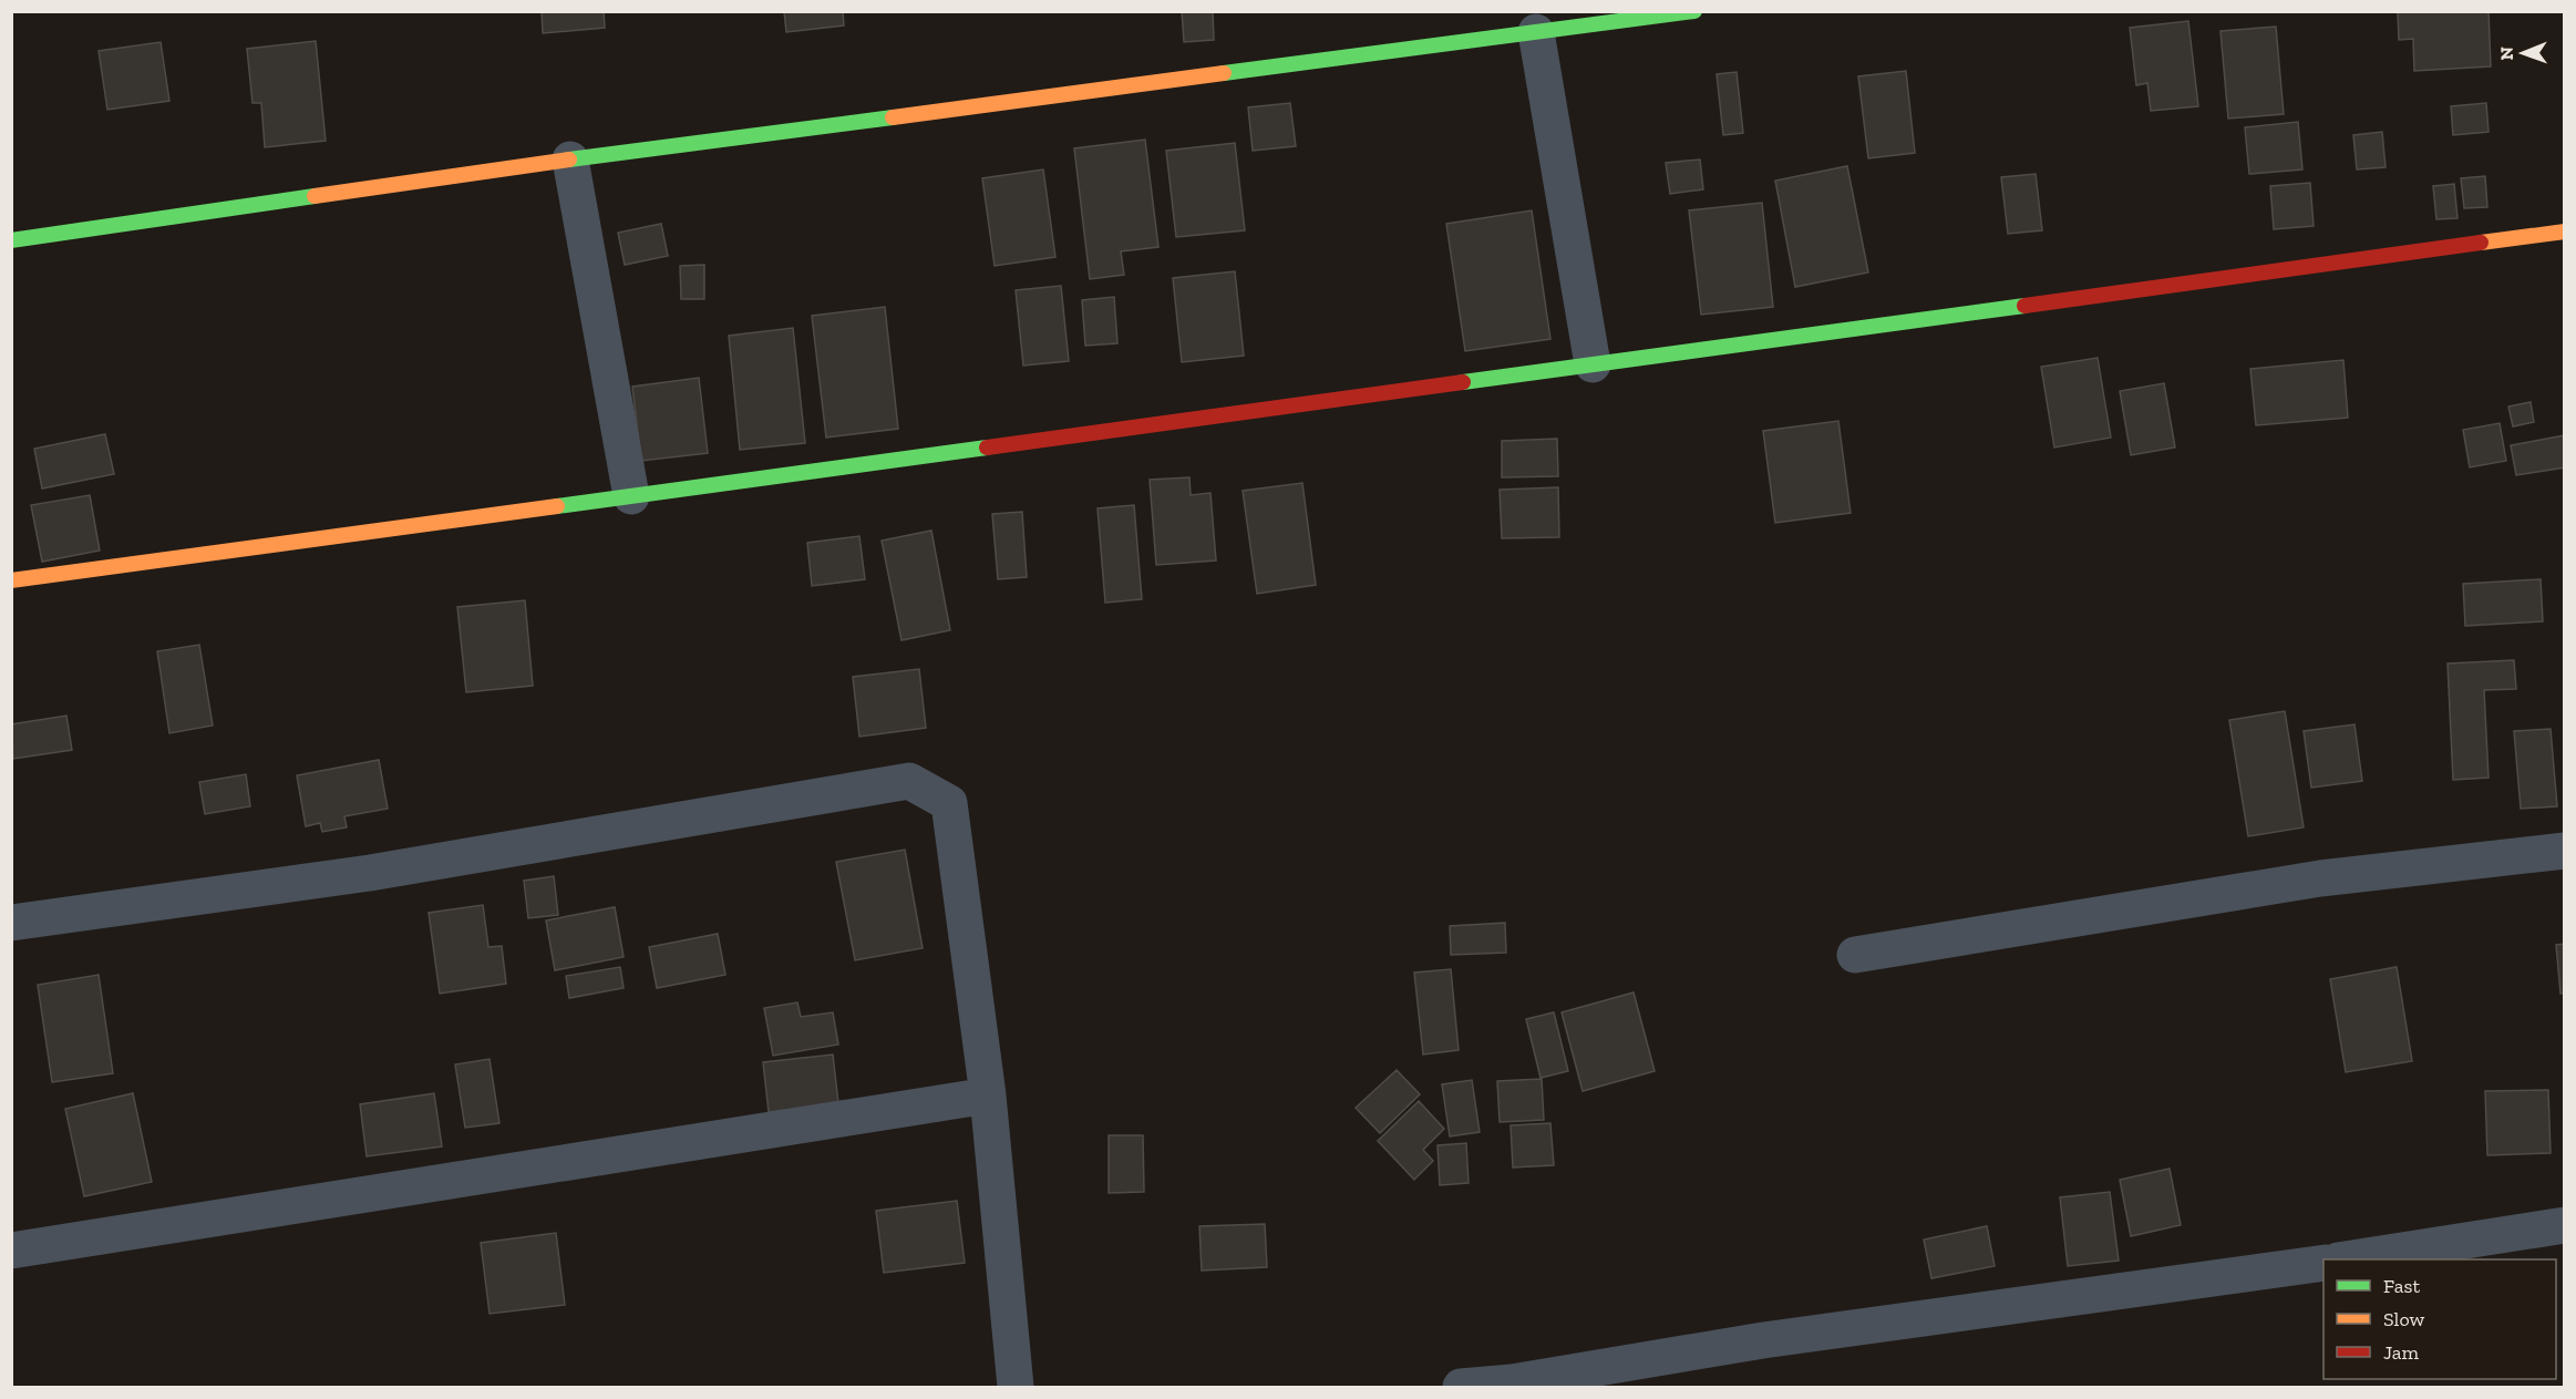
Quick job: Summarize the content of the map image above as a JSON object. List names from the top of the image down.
{
  "legend": ["Fast", "Slow", "Jam"],
  "north": "left"
}
